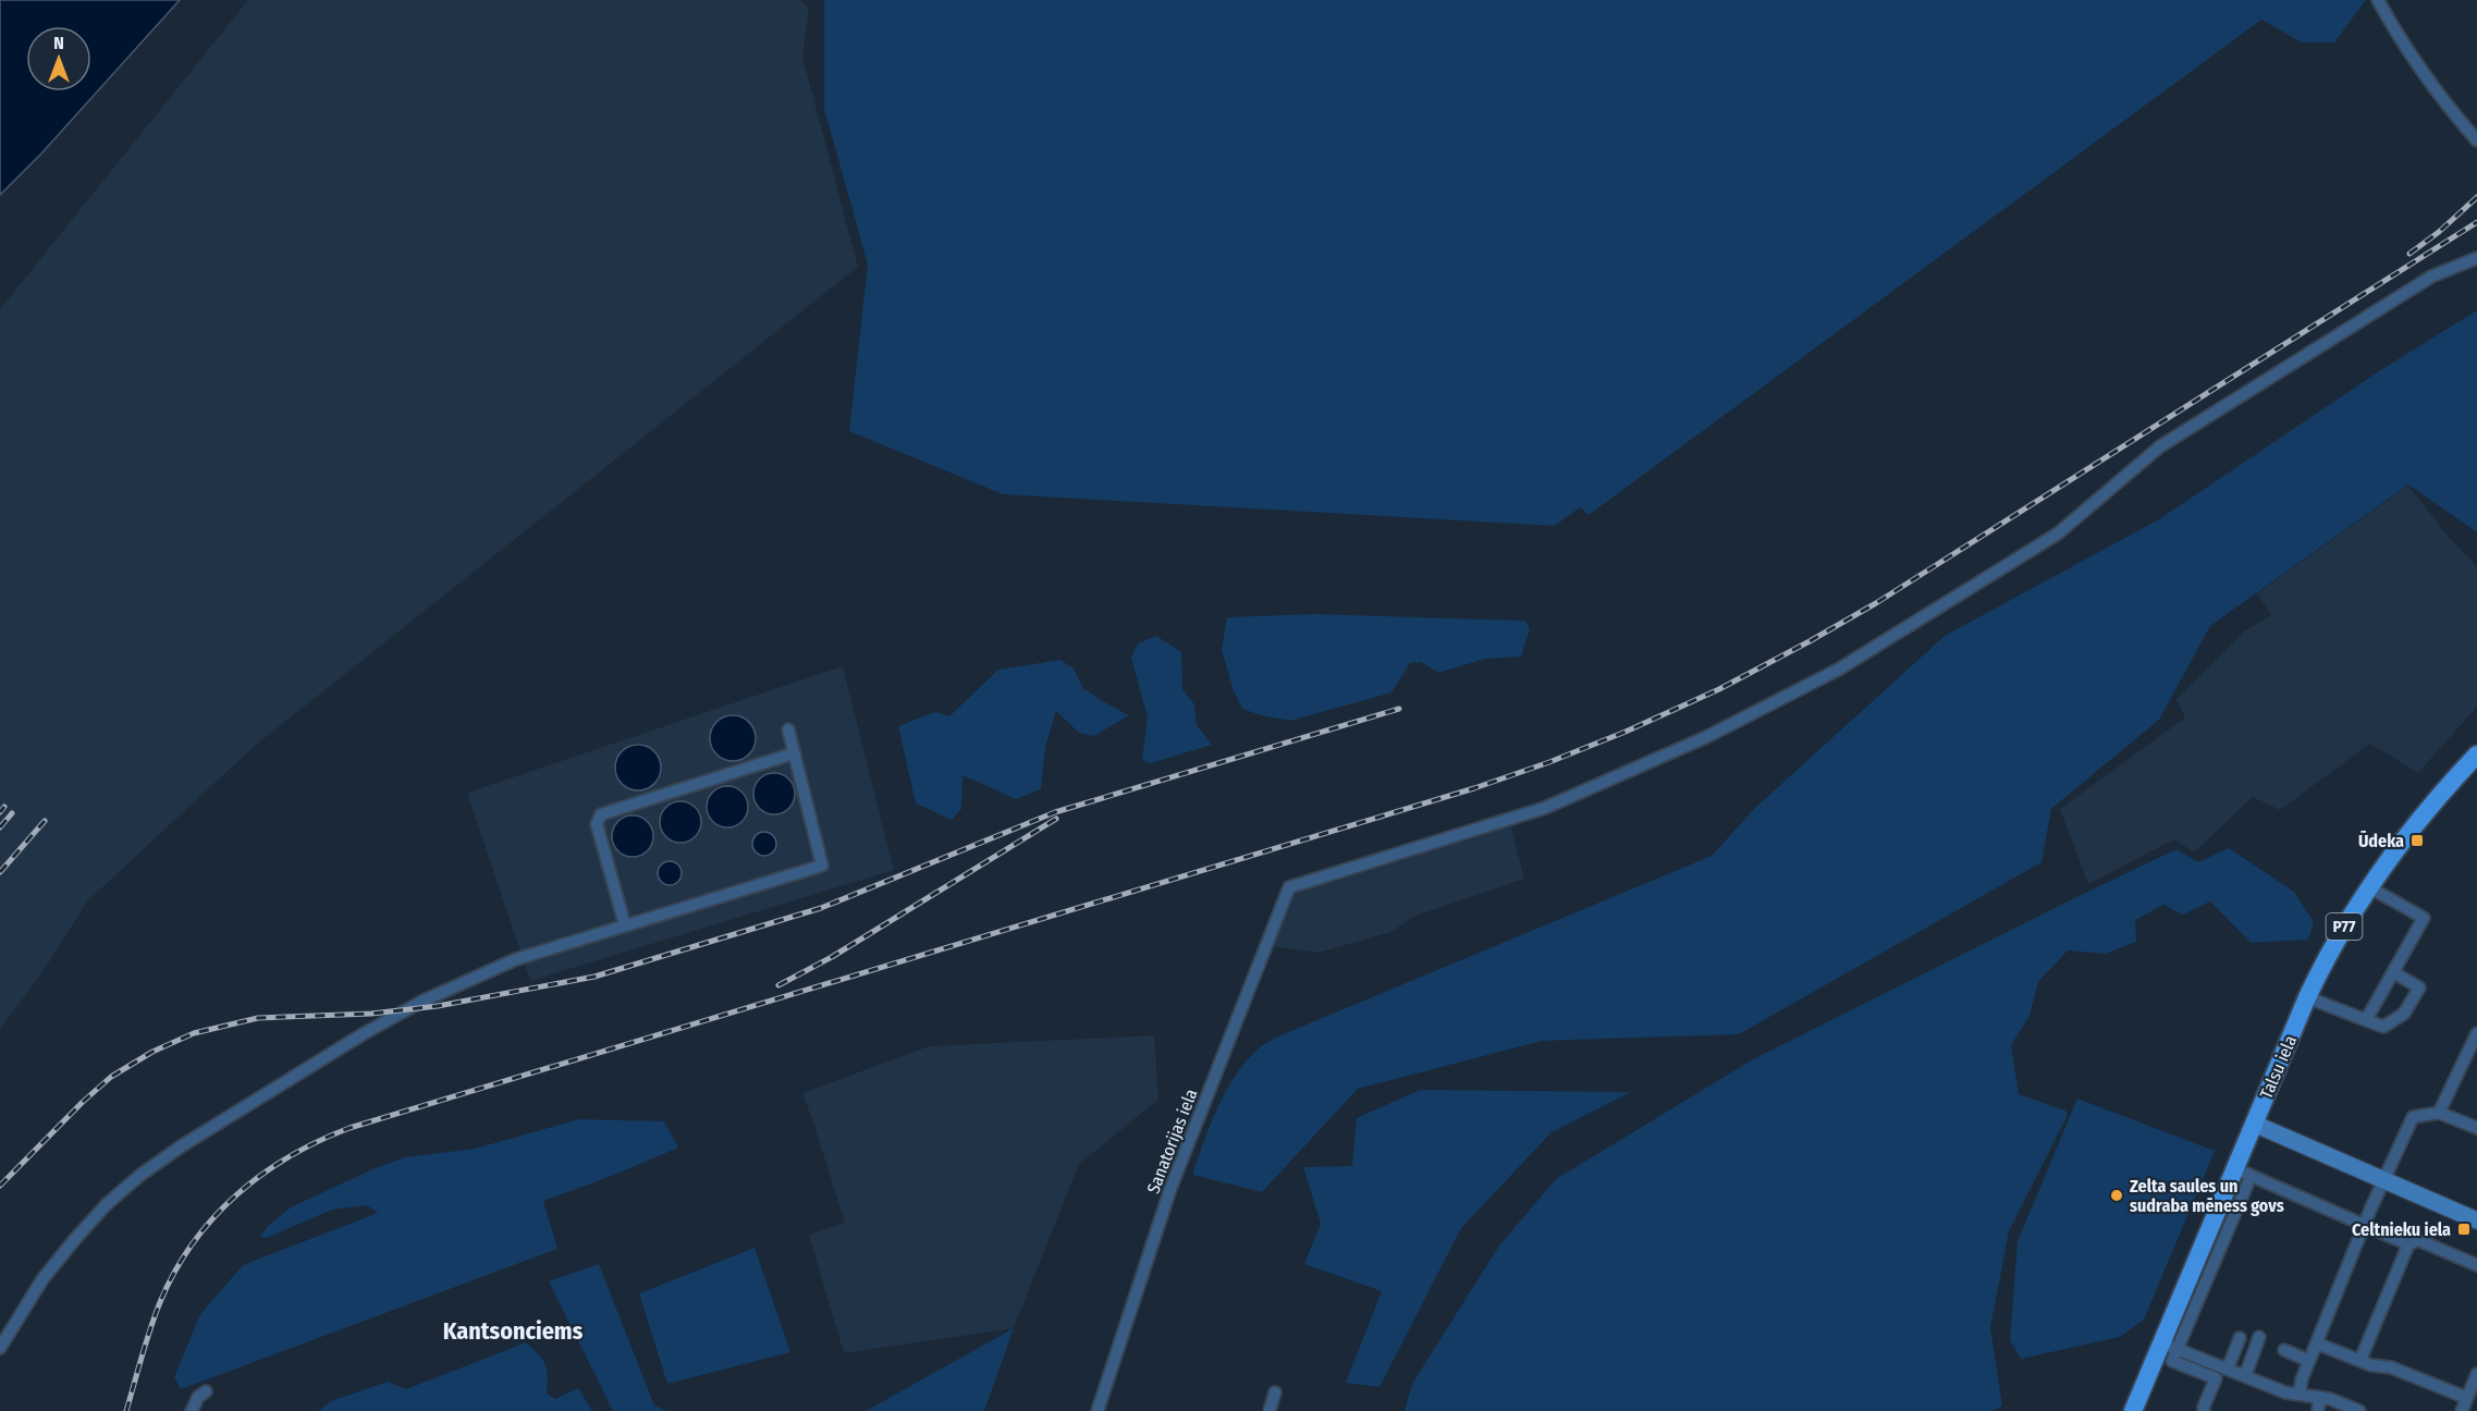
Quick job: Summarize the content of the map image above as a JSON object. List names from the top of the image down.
{
  "streets": {
    "main road": ["P77", "Talsu iela"],
    "street": ["Sanatorijas iela"]
  },
  "districts": ["Kantsonciems"],
  "places": {
    "transit": ["Ūdeka", "Celtnieku iela"],
    "other": ["Zelta saules un sudraba mēness govs"]
  },
  "north": "top"
}
